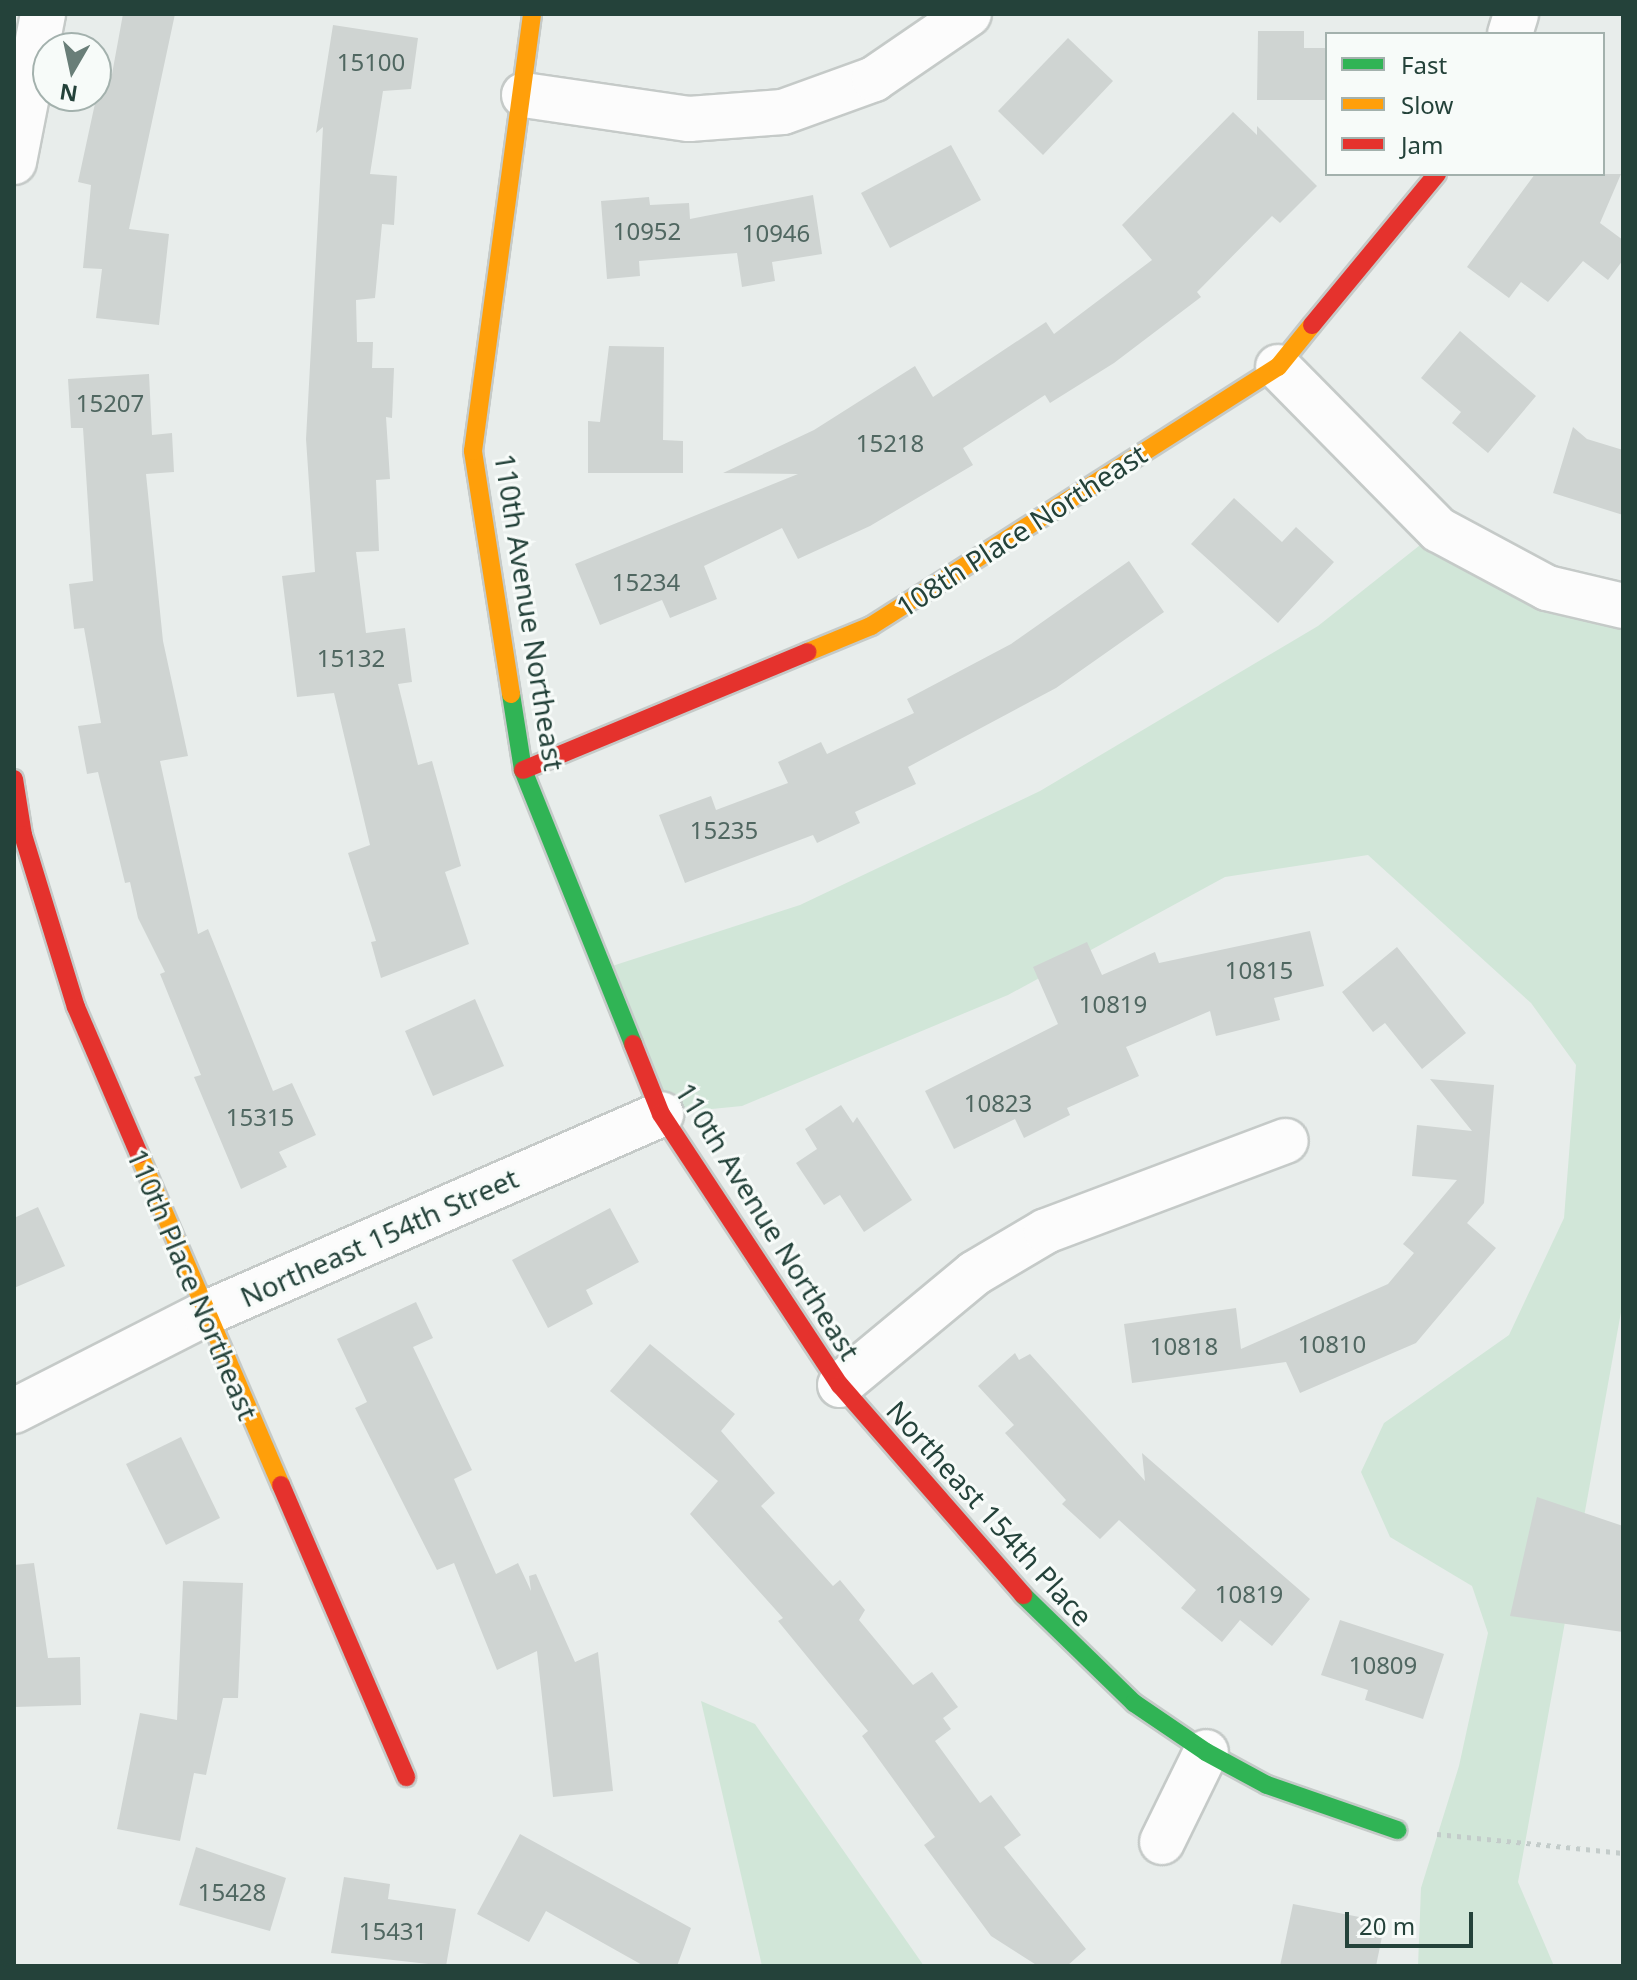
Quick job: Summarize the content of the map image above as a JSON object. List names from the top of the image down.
{
  "streets": {
    "street": [
      "108th Place Northeast",
      "110th Avenue Northeast",
      "Northeast 154th Street",
      "110th Place Northeast",
      "Northeast 154th Place"
    ]
  },
  "crossings": [
    ["108th Place Northeast", "110th Avenue Northeast"],
    ["110th Avenue Northeast", "Northeast 154th Street"],
    ["110th Avenue Northeast", "Northeast 154th Place"],
    ["Northeast 154th Street", "110th Place Northeast"]
  ],
  "house_numbers": [
    "15100",
    "10952",
    "10946",
    "15207",
    "15218",
    "15234",
    "15132",
    "15235",
    "10815",
    "10819",
    "10823",
    "15315",
    "10810",
    "10818",
    "10819",
    "10809",
    "15428",
    "15431"
  ],
  "legend": ["Fast", "Slow", "Jam"],
  "scale_bar": "20 m",
  "north": "bottom"
}
